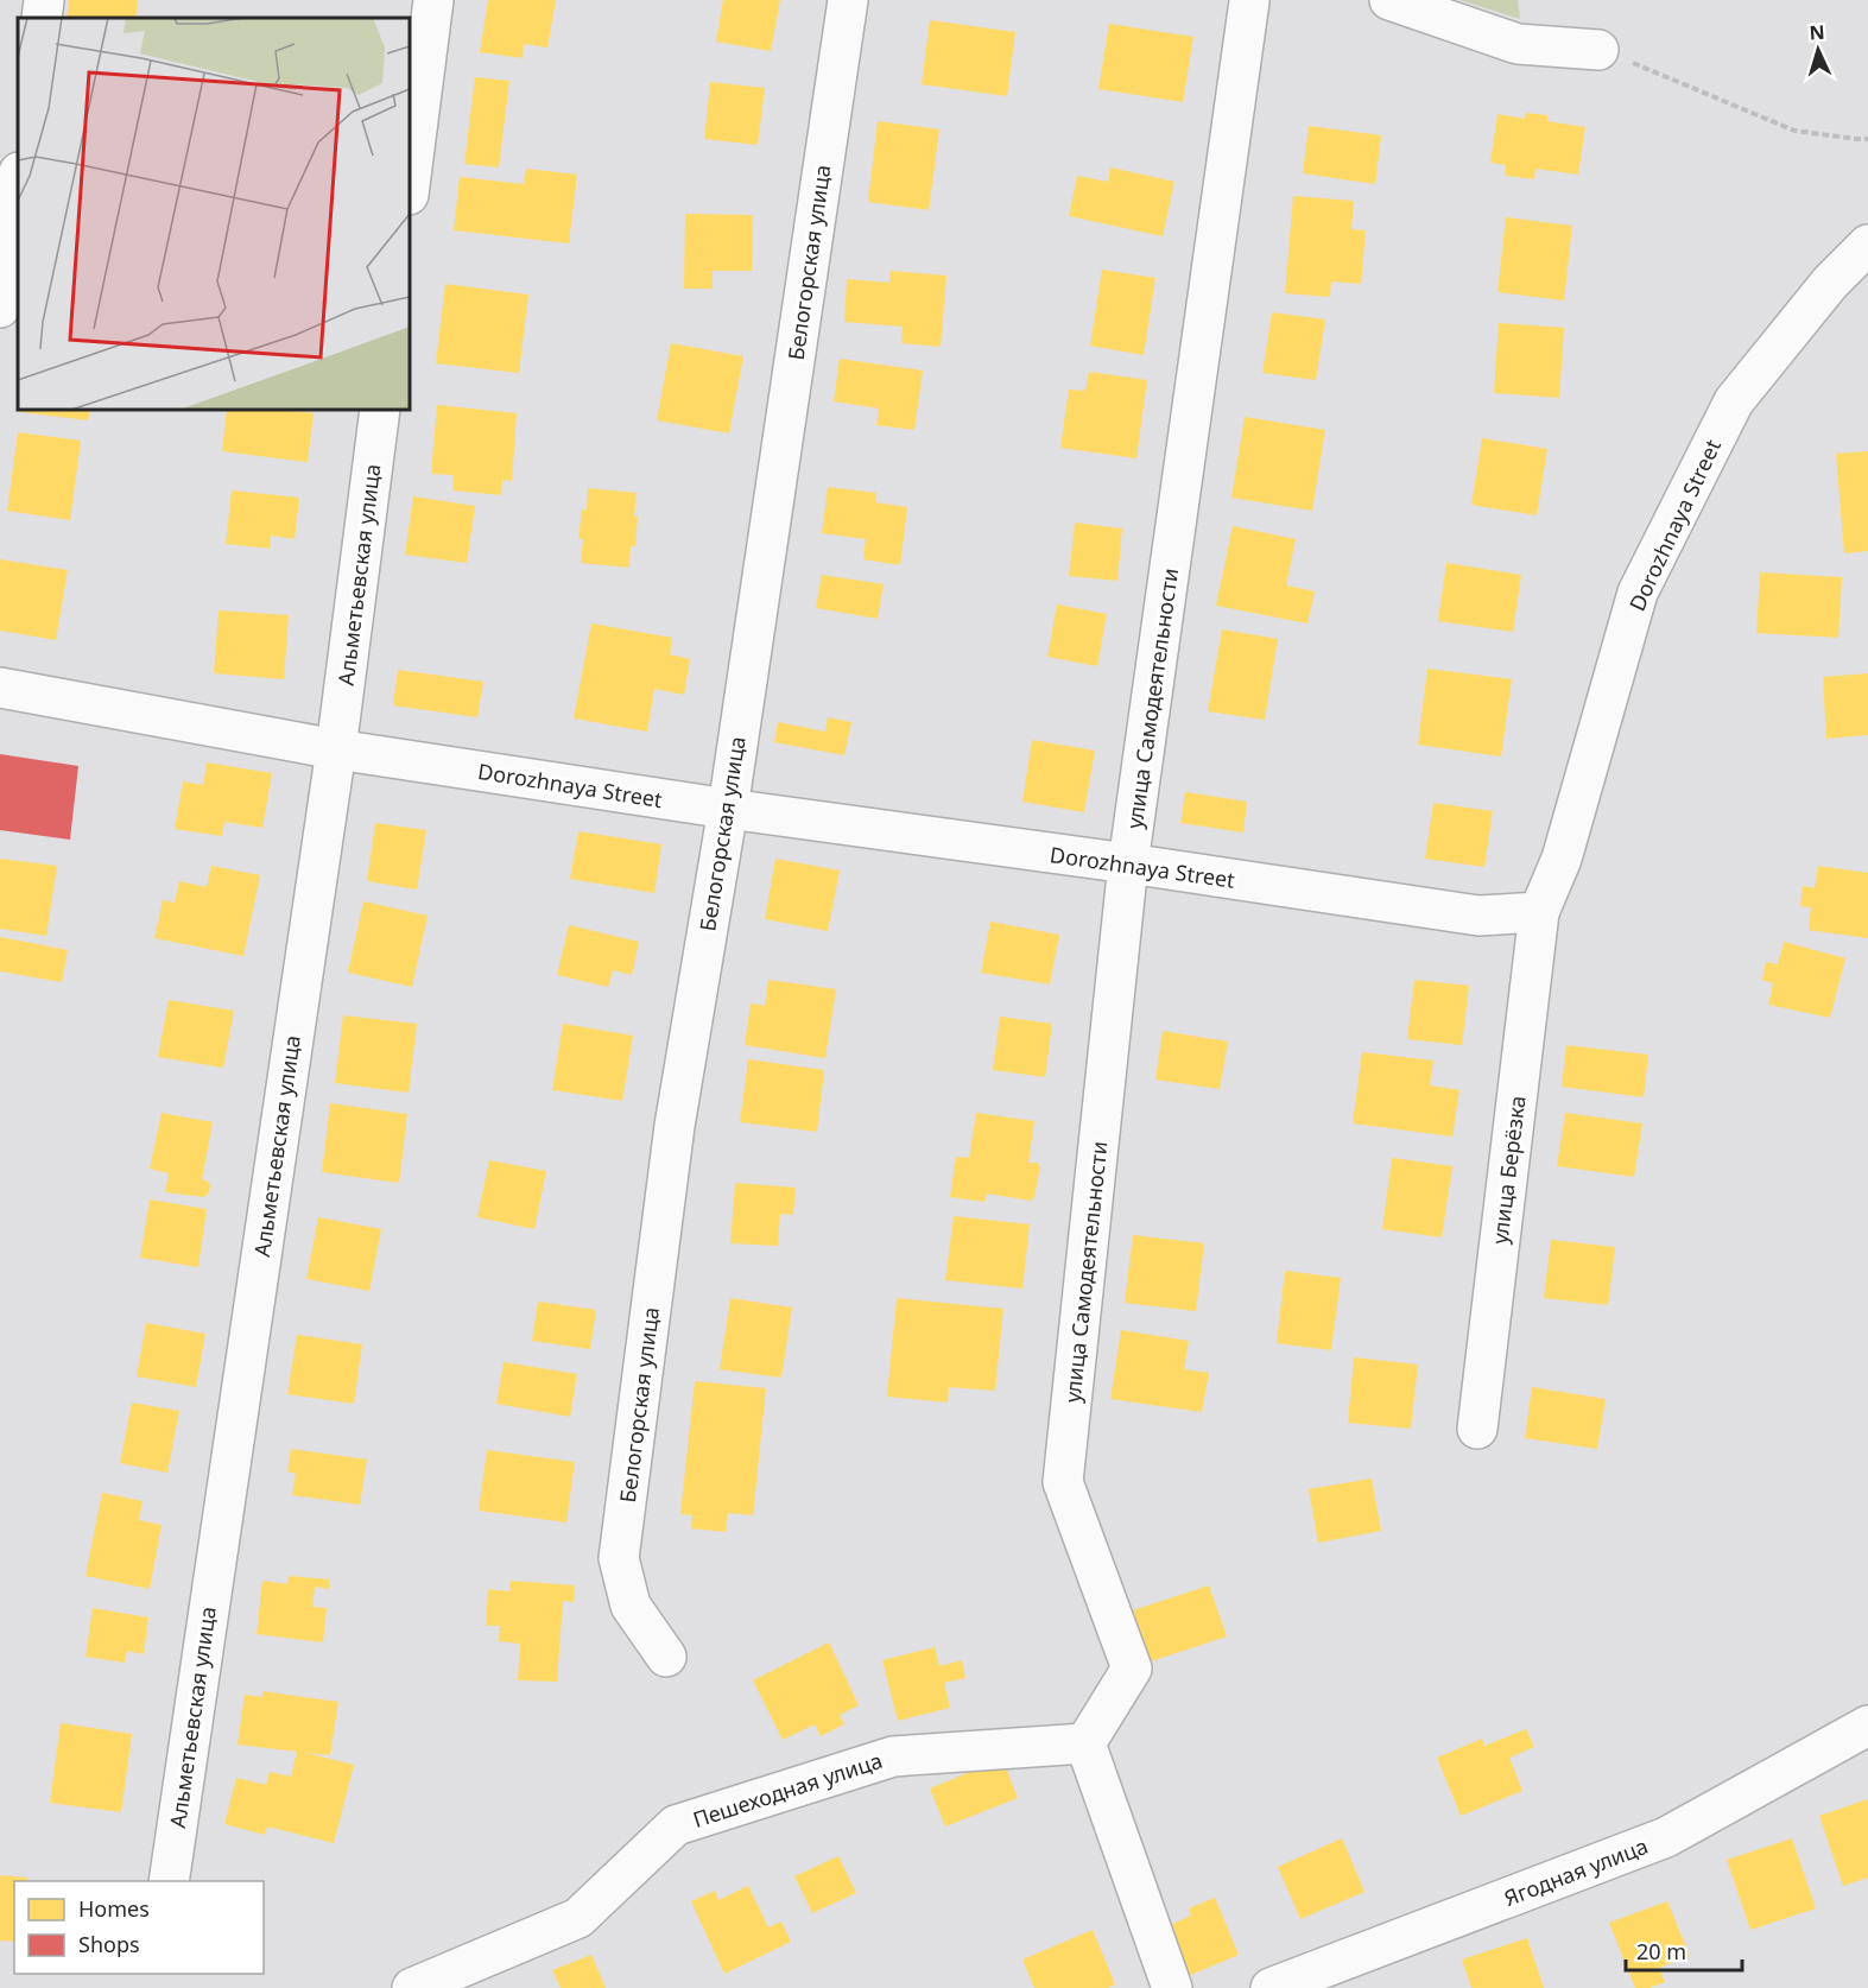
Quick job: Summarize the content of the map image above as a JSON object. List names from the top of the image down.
{
  "streets": {
    "street": [
      "Белогорская улица",
      "Dorozhnaya Street",
      "Альметьевская улица",
      "улица Самодеятельности",
      "улица Берёзка",
      "Пешеходная улица",
      "Ягодная улица"
    ]
  },
  "crossings": [
    ["Белогорская улица", "Dorozhnaya Street"],
    ["Dorozhnaya Street", "Альметьевская улица"],
    ["Dorozhnaya Street", "улица Самодеятельности"],
    ["Dorozhnaya Street", "улица Берёзка"],
    ["улица Самодеятельности", "Пешеходная улица"]
  ],
  "legend": ["Homes", "Shops"],
  "scale_bar": "20 m",
  "north": "top"
}
